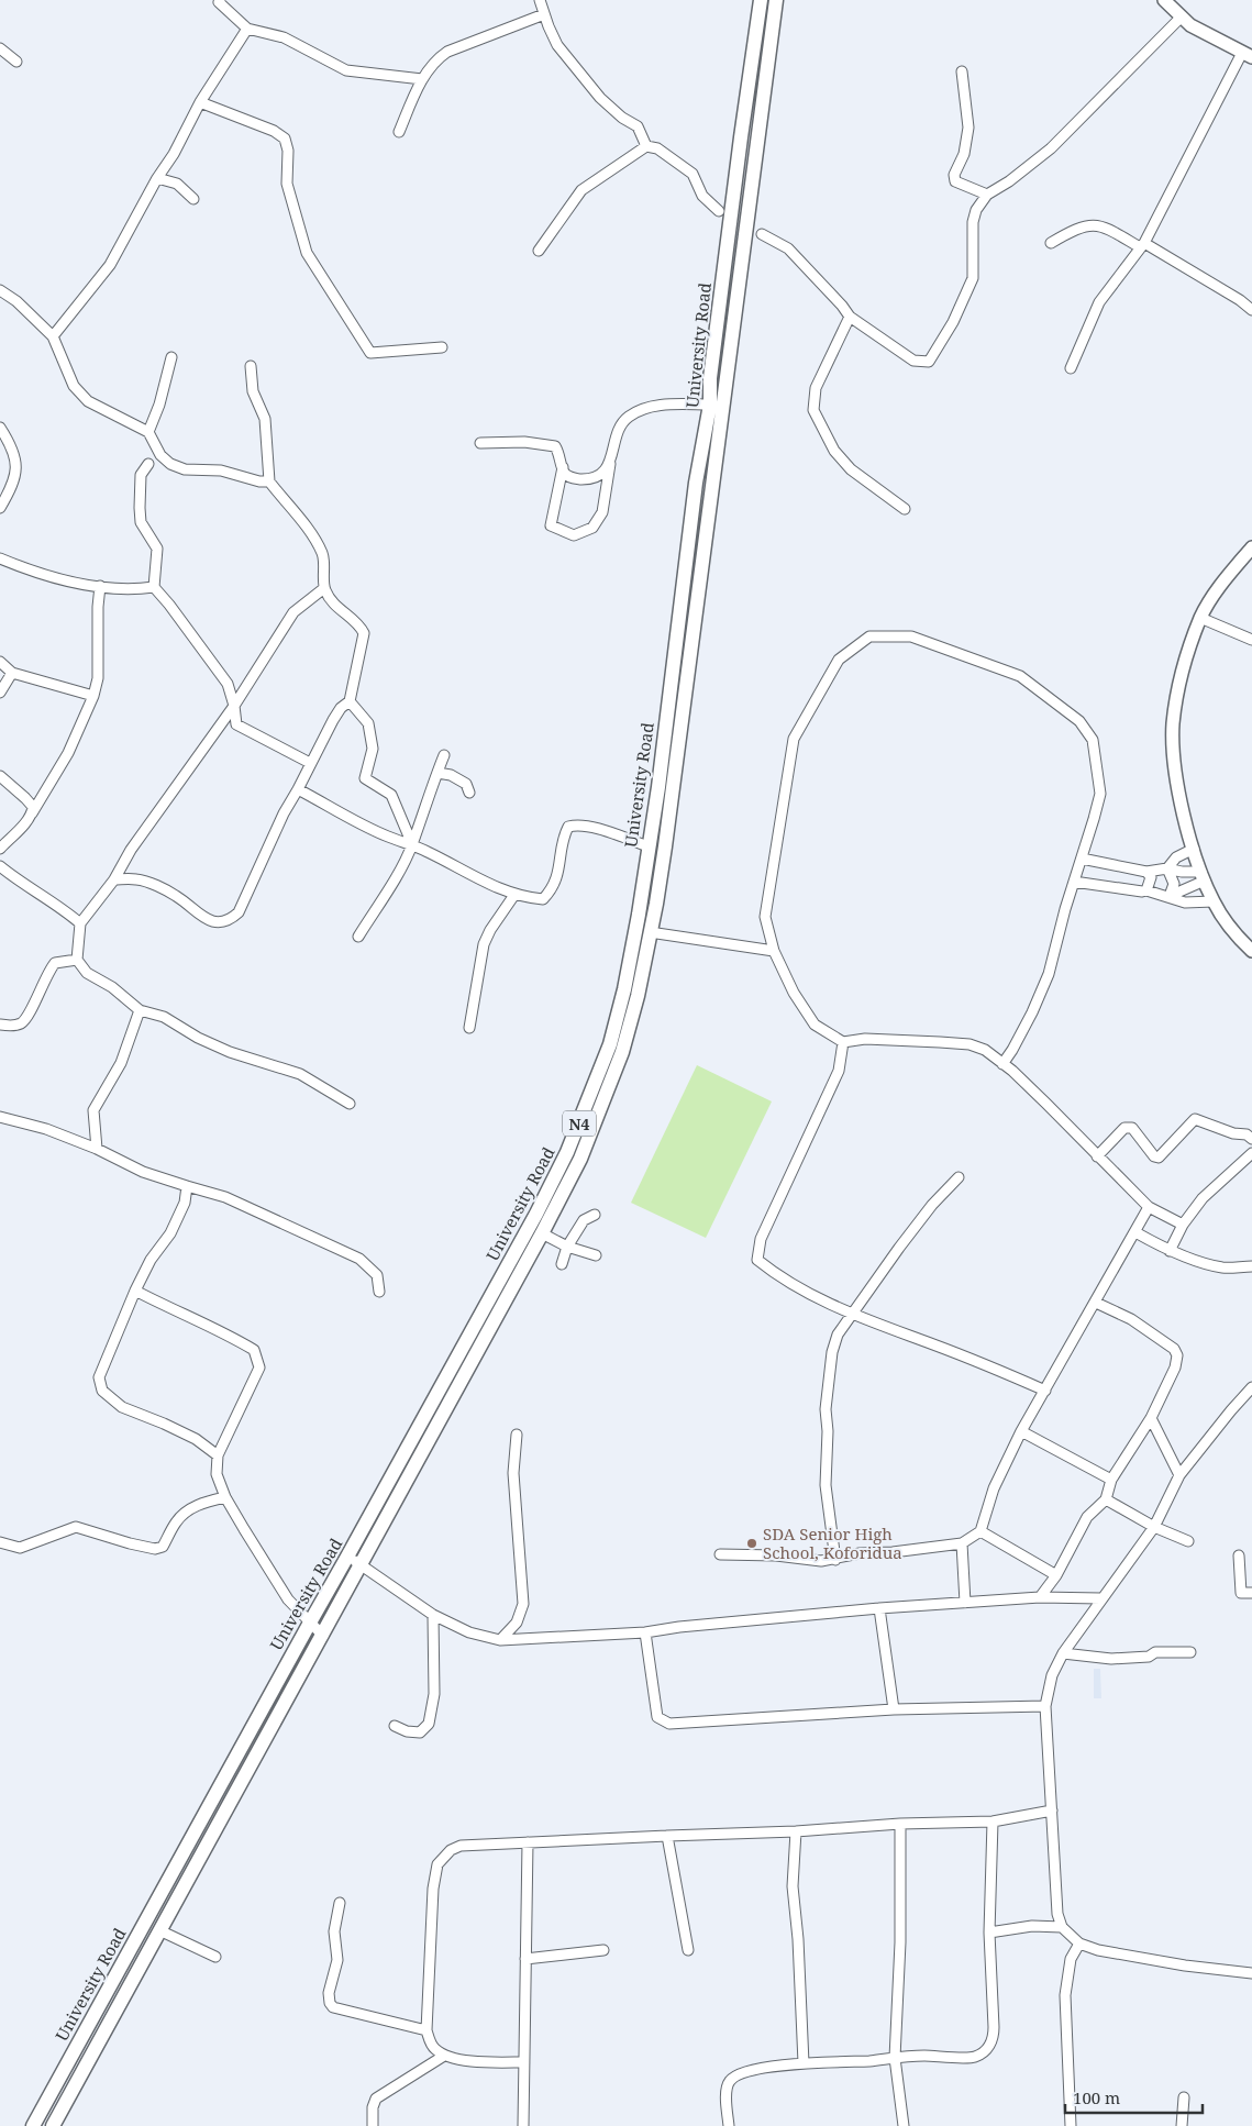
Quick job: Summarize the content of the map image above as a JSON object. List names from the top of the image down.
{
  "streets": {
    "highway": ["University Road", "N4"]
  },
  "places": ["SDA Senior High School, Koforidua"],
  "scale_bar": "100 m"
}
